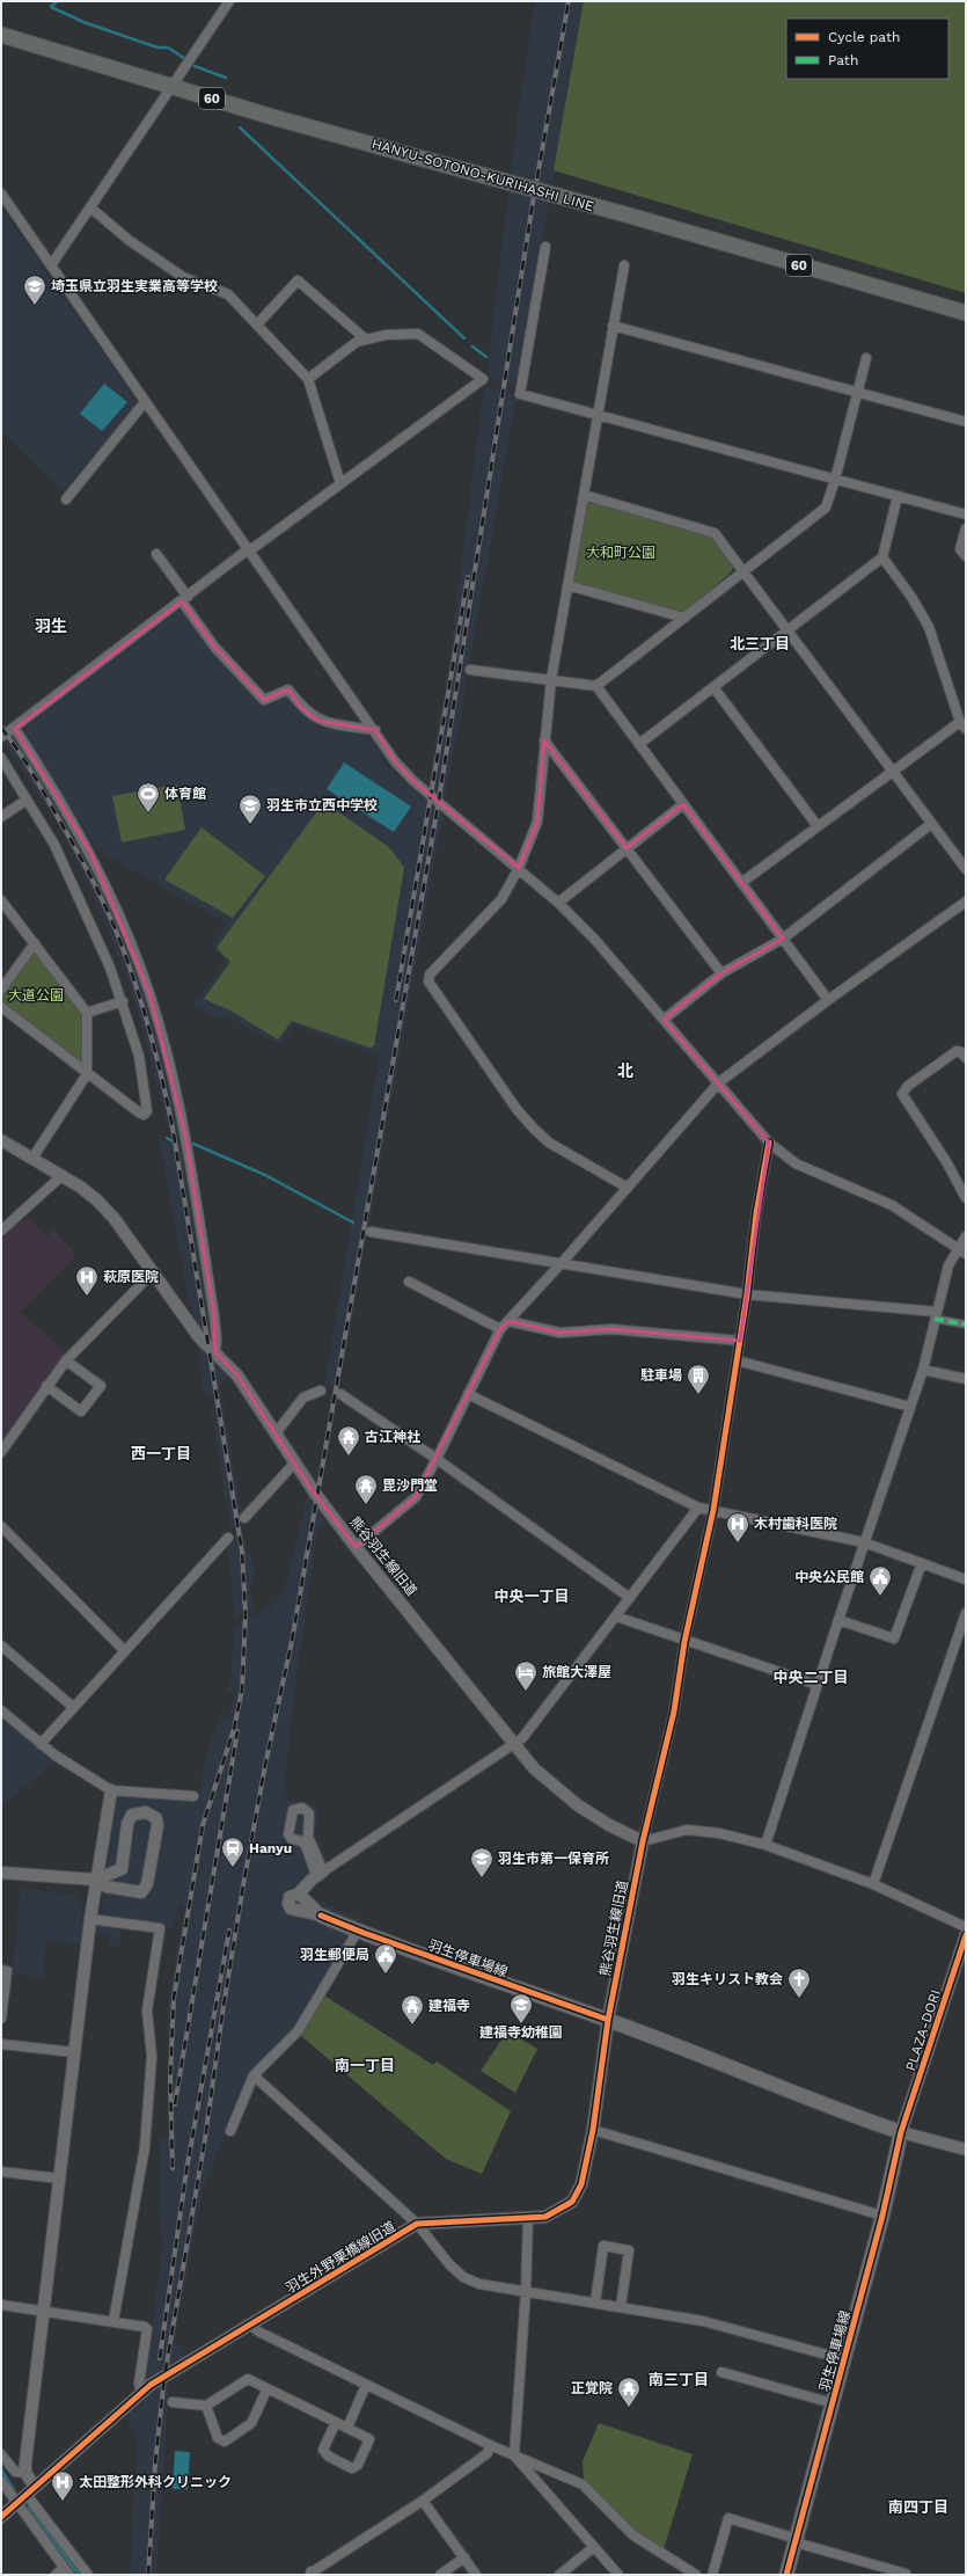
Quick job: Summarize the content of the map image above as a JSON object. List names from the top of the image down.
{
  "streets": {
    "main road": ["60", "HANYU-SOTONO-KURIHASHI LINE", "羽生停車場線"],
    "street": ["熊谷羽生線旧道", "PLAZA-DORI", "羽生外野栗橋線旧道"]
  },
  "crossings": [
    ["熊谷羽生線旧道", "羽生停車場線"],
    ["熊谷羽生線旧道", "羽生外野栗橋線旧道"],
    ["羽生停車場線", "PLAZA-DORI"],
    ["羽生停車場線", "羽生外野栗橋線旧道"]
  ],
  "districts": [
    "羽生",
    "北三丁目",
    "北",
    "西一丁目",
    "中央一丁目",
    "中央二丁目",
    "南一丁目",
    "南三丁目",
    "南四丁目"
  ],
  "parks": ["大和町公園", "大道公園"],
  "places": {
    "school or university": [
      "埼玉県立羽生実業高等学校",
      "羽生市立西中学校",
      "羽生市第一保育所",
      "建福寺幼稚園"
    ],
    "sports": ["体育館"],
    "hospital": ["萩原医院", "木村歯科医院", "太田整形外科クリニック"],
    "building": ["駐車場"],
    "temple": [
      "古江神社",
      "毘沙門堂",
      "建福寺",
      "正覚院"
    ],
    "public building": ["中央公民館", "羽生郵便局"],
    "hotel": ["旅館大澤屋"],
    "station": ["Hanyu"],
    "church": ["羽生キリスト教会"]
  },
  "legend": ["Cycle path", "Path"]
}
